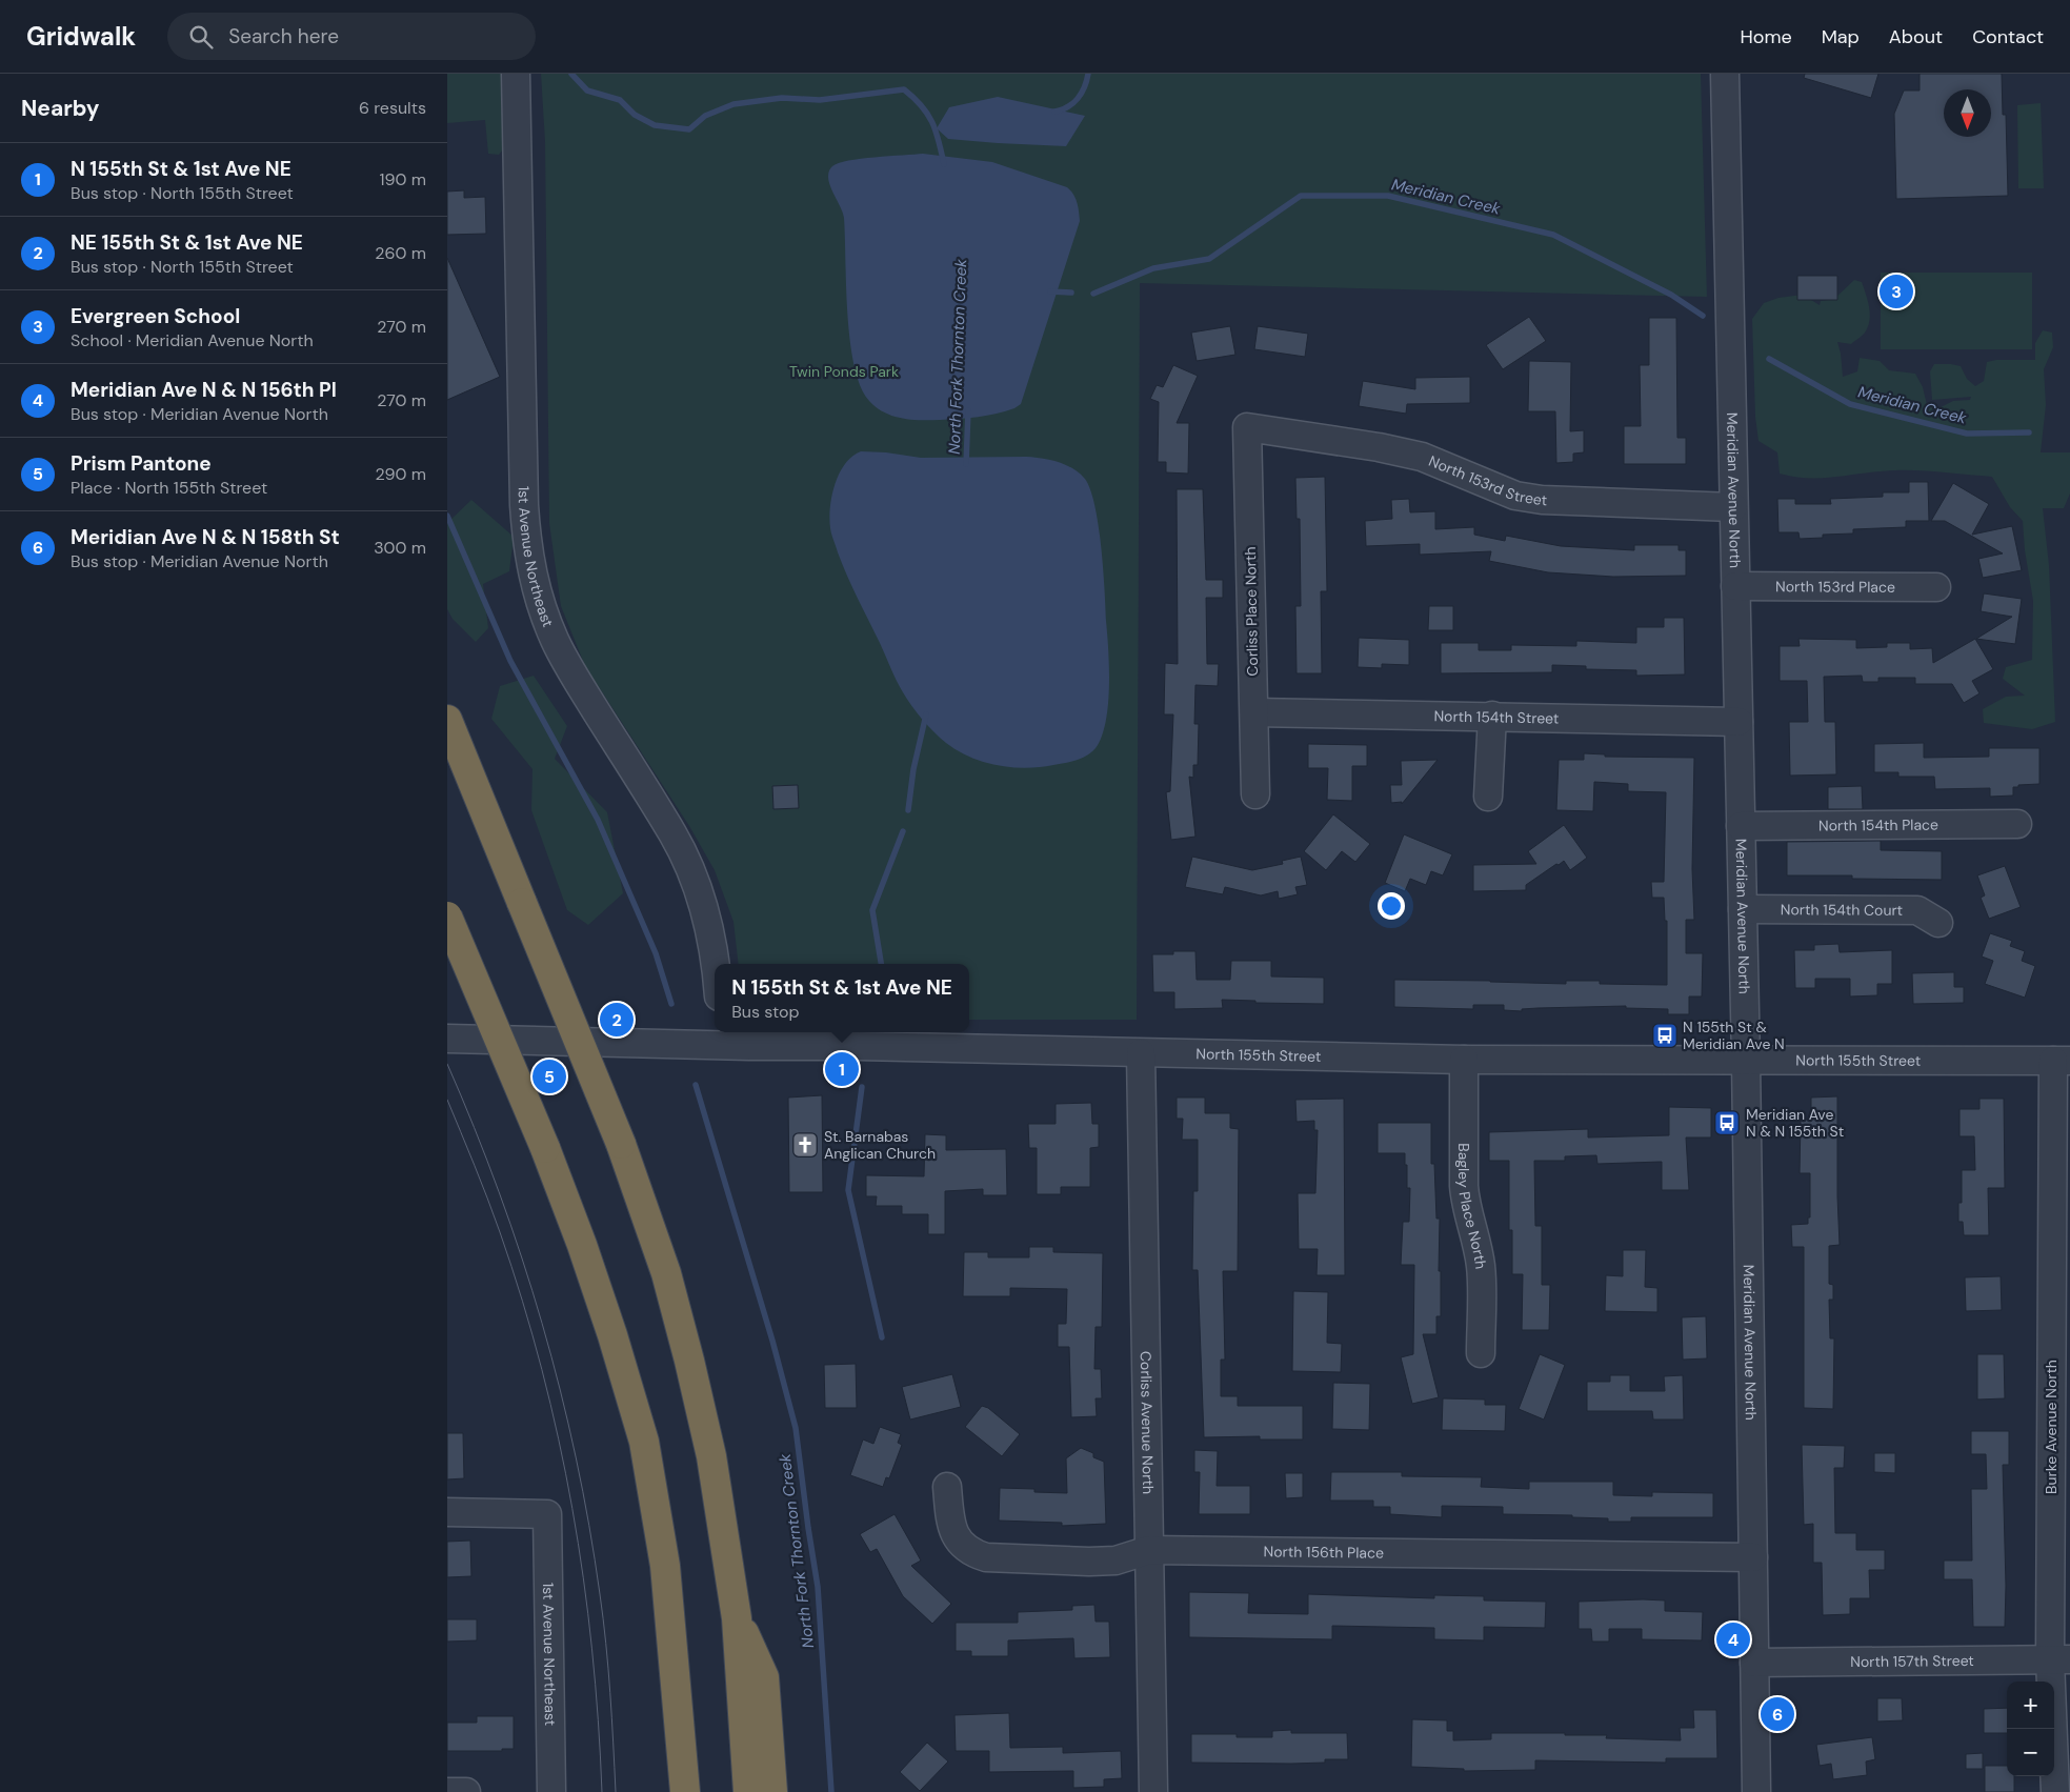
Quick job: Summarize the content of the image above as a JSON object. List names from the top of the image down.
{
  "streets": {
    "street": [
      "North 153rd Street",
      "Meridian Avenue North",
      "1st Avenue Northeast",
      "North 153rd Place",
      "Corliss Place North",
      "North 154th Street",
      "North 154th Place",
      "North 154th Court",
      "North 155th Street",
      "Bagley Place North",
      "Corliss Avenue North",
      "Burke Avenue North",
      "North 156th Place",
      "North 157th Street"
    ]
  },
  "crossings": [
    ["North 153rd Street", "Meridian Avenue North"],
    ["North 153rd Street", "Corliss Place North"],
    ["Meridian Avenue North", "North 153rd Place"],
    ["Meridian Avenue North", "North 154th Street"],
    ["Meridian Avenue North", "North 154th Place"],
    ["Meridian Avenue North", "North 154th Court"],
    ["Meridian Avenue North", "North 155th Street"],
    ["Meridian Avenue North", "North 156th Place"],
    ["Meridian Avenue North", "North 157th Street"],
    ["Corliss Place North", "North 154th Street"],
    ["North 155th Street", "Bagley Place North"],
    ["North 155th Street", "Corliss Avenue North"],
    ["North 155th Street", "Burke Avenue North"],
    ["Corliss Avenue North", "North 156th Place"],
    ["Burke Avenue North", "North 157th Street"]
  ],
  "water": ["Meridian Creek", "North Fork Thornton Creek"],
  "parks": ["Twin Ponds Park"],
  "places": {
    "bus stop": ["N 155th St & Meridian Ave N", "Meridian Ave N & N 155th St"],
    "church": ["St. Barnabas Anglican Church"]
  },
  "north": "bottom",
  "page": {
    "header": "Gridwalk",
    "search": "Search here",
    "nav": [
      "Home",
      "Map",
      "About",
      "Contact"
    ],
    "heading": ["Nearby", "6 results"],
    "list": [
      {
        "mark": "1",
        "name": "N 155th St & 1st Ave NE",
        "note": "Bus stop · North 155th Street",
        "value": "190 m"
      },
      {
        "mark": "2",
        "name": "NE 155th St & 1st Ave NE",
        "note": "Bus stop · North 155th Street",
        "value": "260 m"
      },
      {
        "mark": "3",
        "name": "Evergreen School",
        "note": "School · Meridian Avenue North",
        "value": "270 m"
      },
      {
        "mark": "4",
        "name": "Meridian Ave N & N 156th Pl",
        "note": "Bus stop · Meridian Avenue North",
        "value": "270 m"
      },
      {
        "mark": "5",
        "name": "Prism Pantone",
        "note": "Place · North 155th Street",
        "value": "290 m"
      },
      {
        "mark": "6",
        "name": "Meridian Ave N & N 158th St",
        "note": "Bus stop · Meridian Avenue North",
        "value": "300 m"
      }
    ],
    "pins": [
      "3",
      "2",
      "1",
      "5",
      "4",
      "6"
    ],
    "popup": ["N 155th St & 1st Ave NE", "Bus stop"],
    "map_buttons": ["+", "−"]
  }
}
